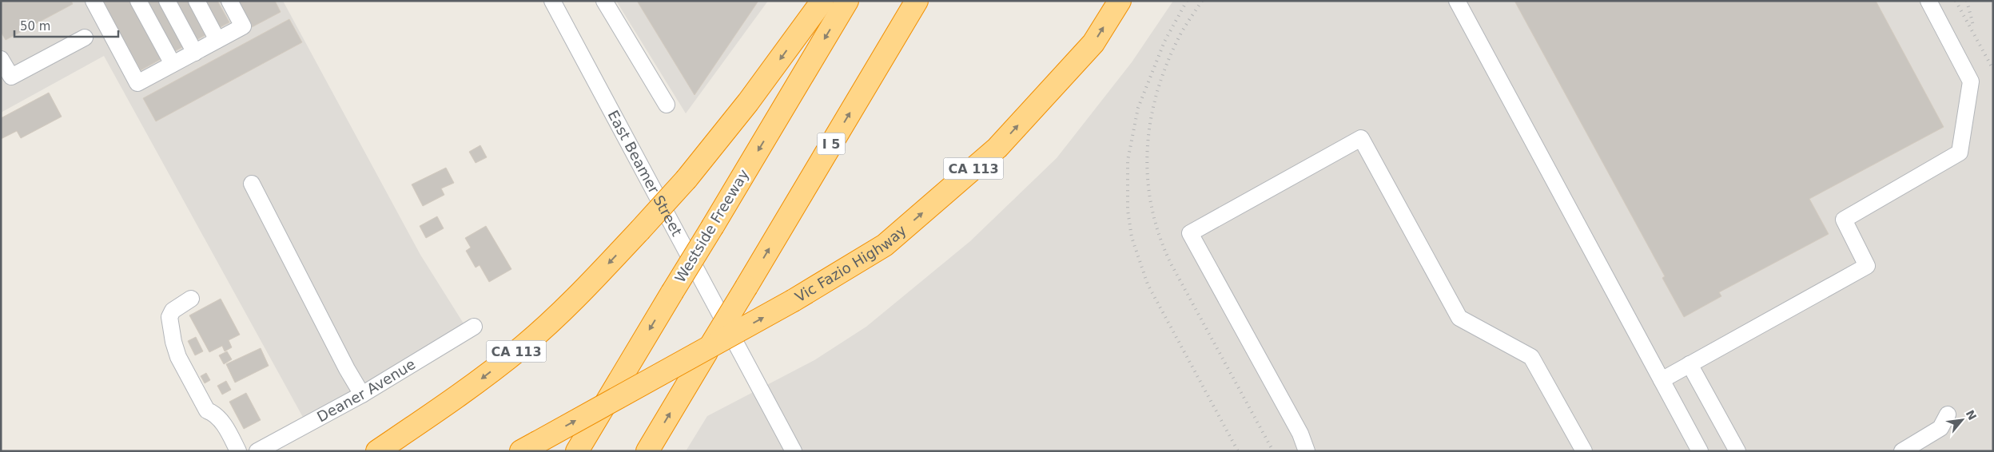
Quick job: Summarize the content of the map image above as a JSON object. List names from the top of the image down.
{
  "streets": {
    "highway": [
      "I 5",
      "CA 113",
      "Westside Freeway",
      "Vic Fazio Highway"
    ],
    "street": ["East Beamer Street", "Deaner Avenue"]
  },
  "scale_bar": "50 m",
  "north": "top right"
}
